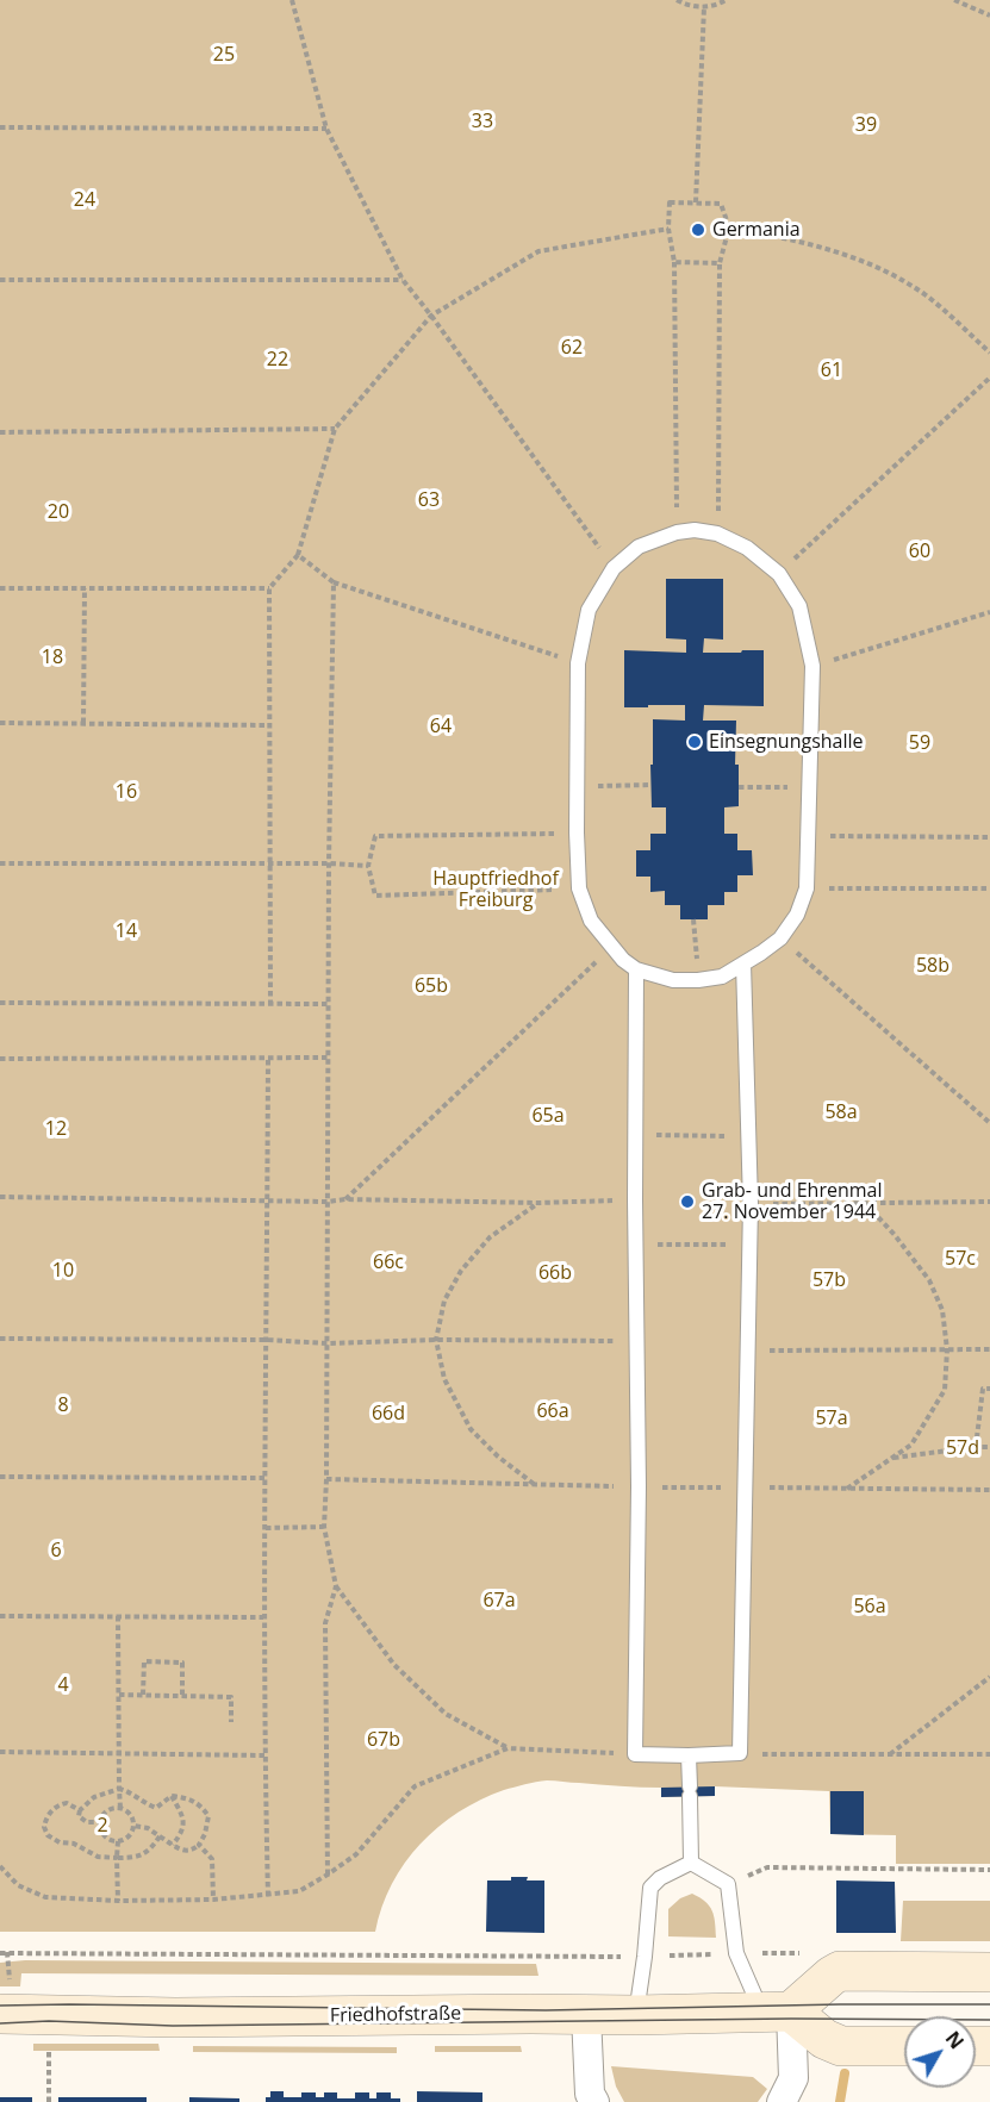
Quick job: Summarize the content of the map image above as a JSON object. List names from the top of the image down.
{
  "streets": {
    "main road": ["Friedhofstraße"]
  },
  "parks": [
    "25",
    "33",
    "39",
    "24",
    "62",
    "22",
    "61",
    "63",
    "20",
    "60",
    "18",
    "64",
    "59",
    "16",
    "Hauptfriedhof Freiburg",
    "14",
    "58b",
    "65b",
    "58a",
    "65a",
    "12",
    "57c",
    "66c",
    "10",
    "66b",
    "57b",
    "8",
    "66a",
    "66d",
    "57a",
    "57d",
    "6",
    "67a",
    "56a",
    "4",
    "67b",
    "2"
  ],
  "places": ["Germania", "Einsegnungshalle", "Grab- und Ehrenmal 27. November 1944"],
  "north": "top right"
}
